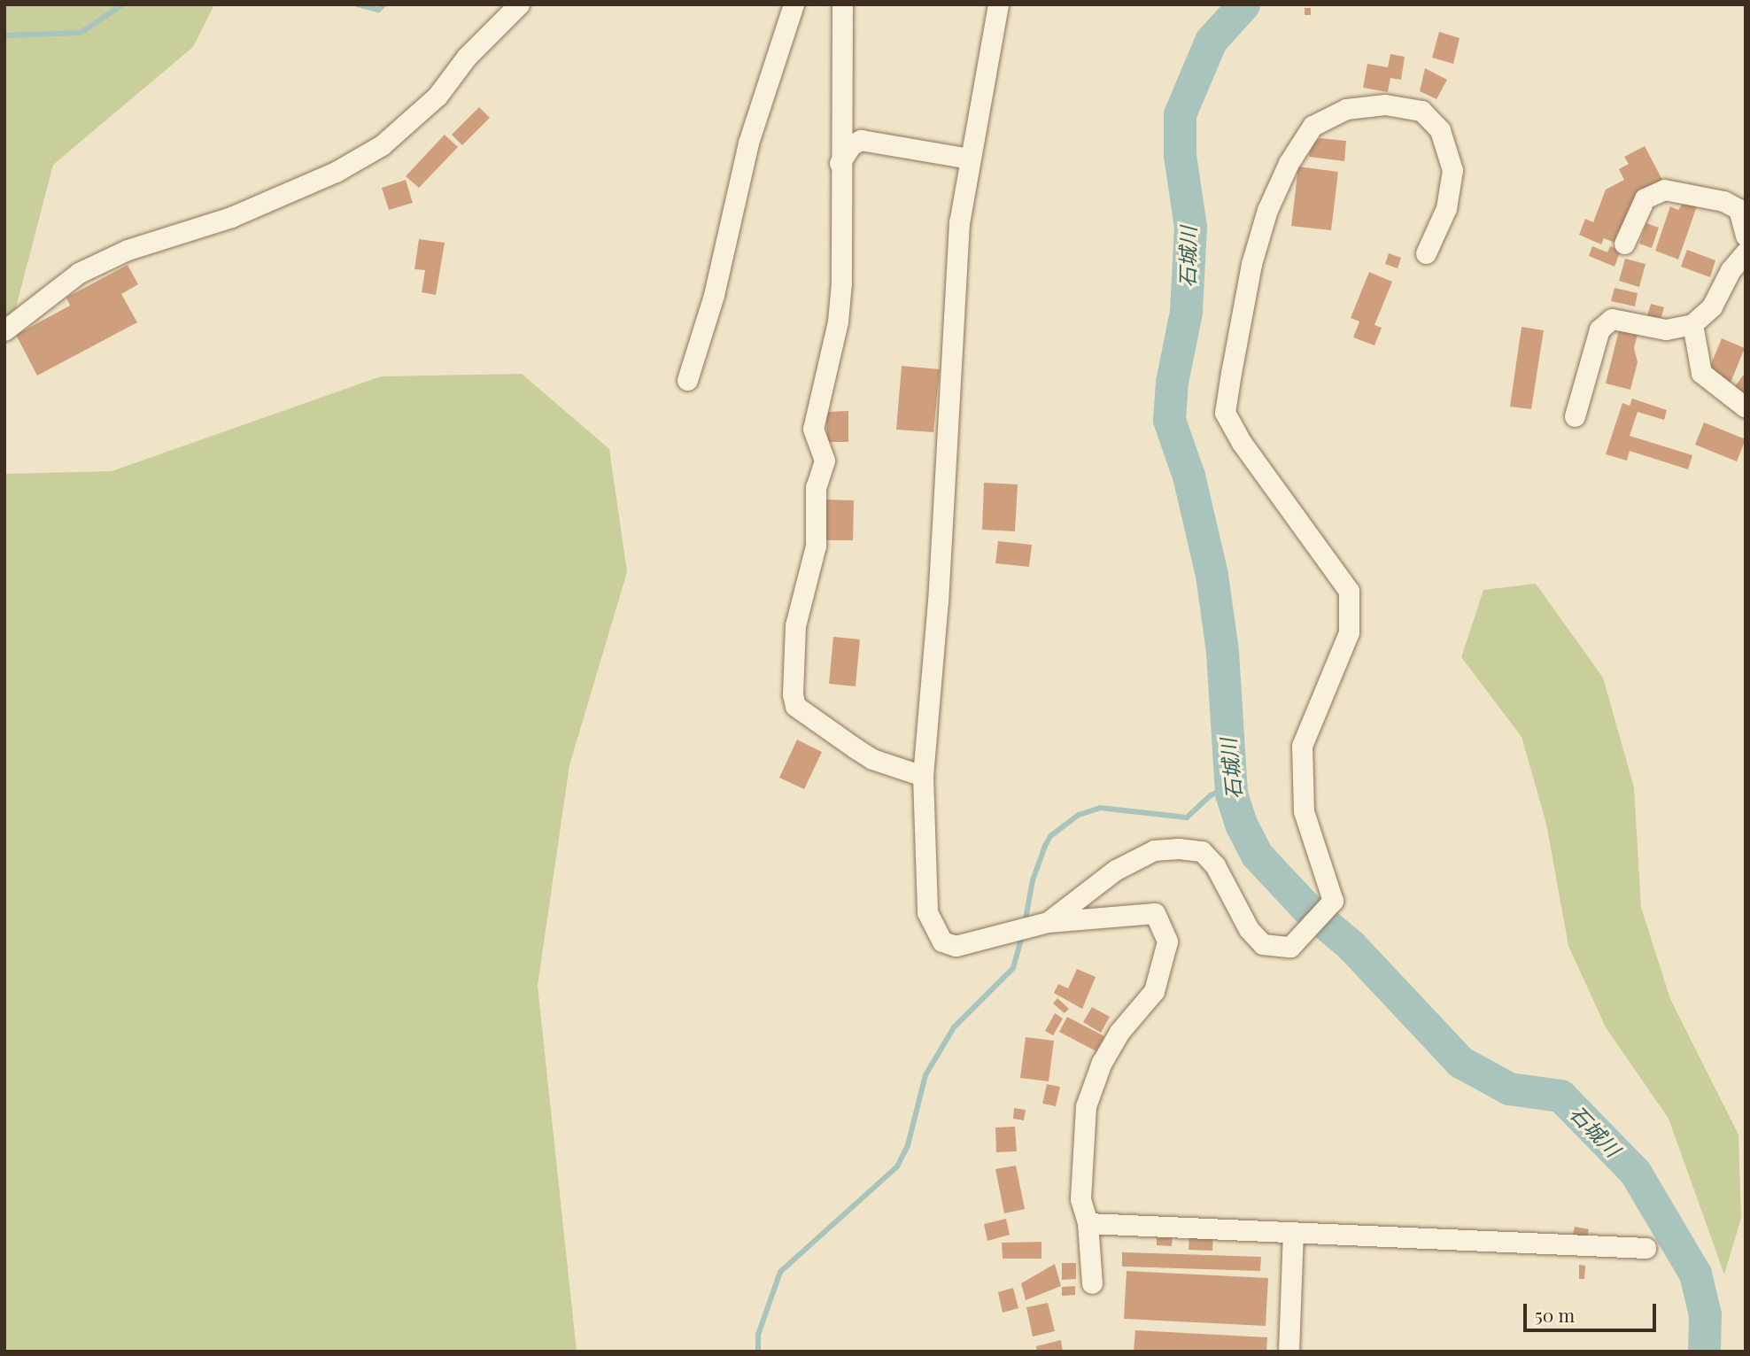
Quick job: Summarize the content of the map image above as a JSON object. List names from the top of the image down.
{
  "water": ["石城川"],
  "scale_bar": "50 m"
}
